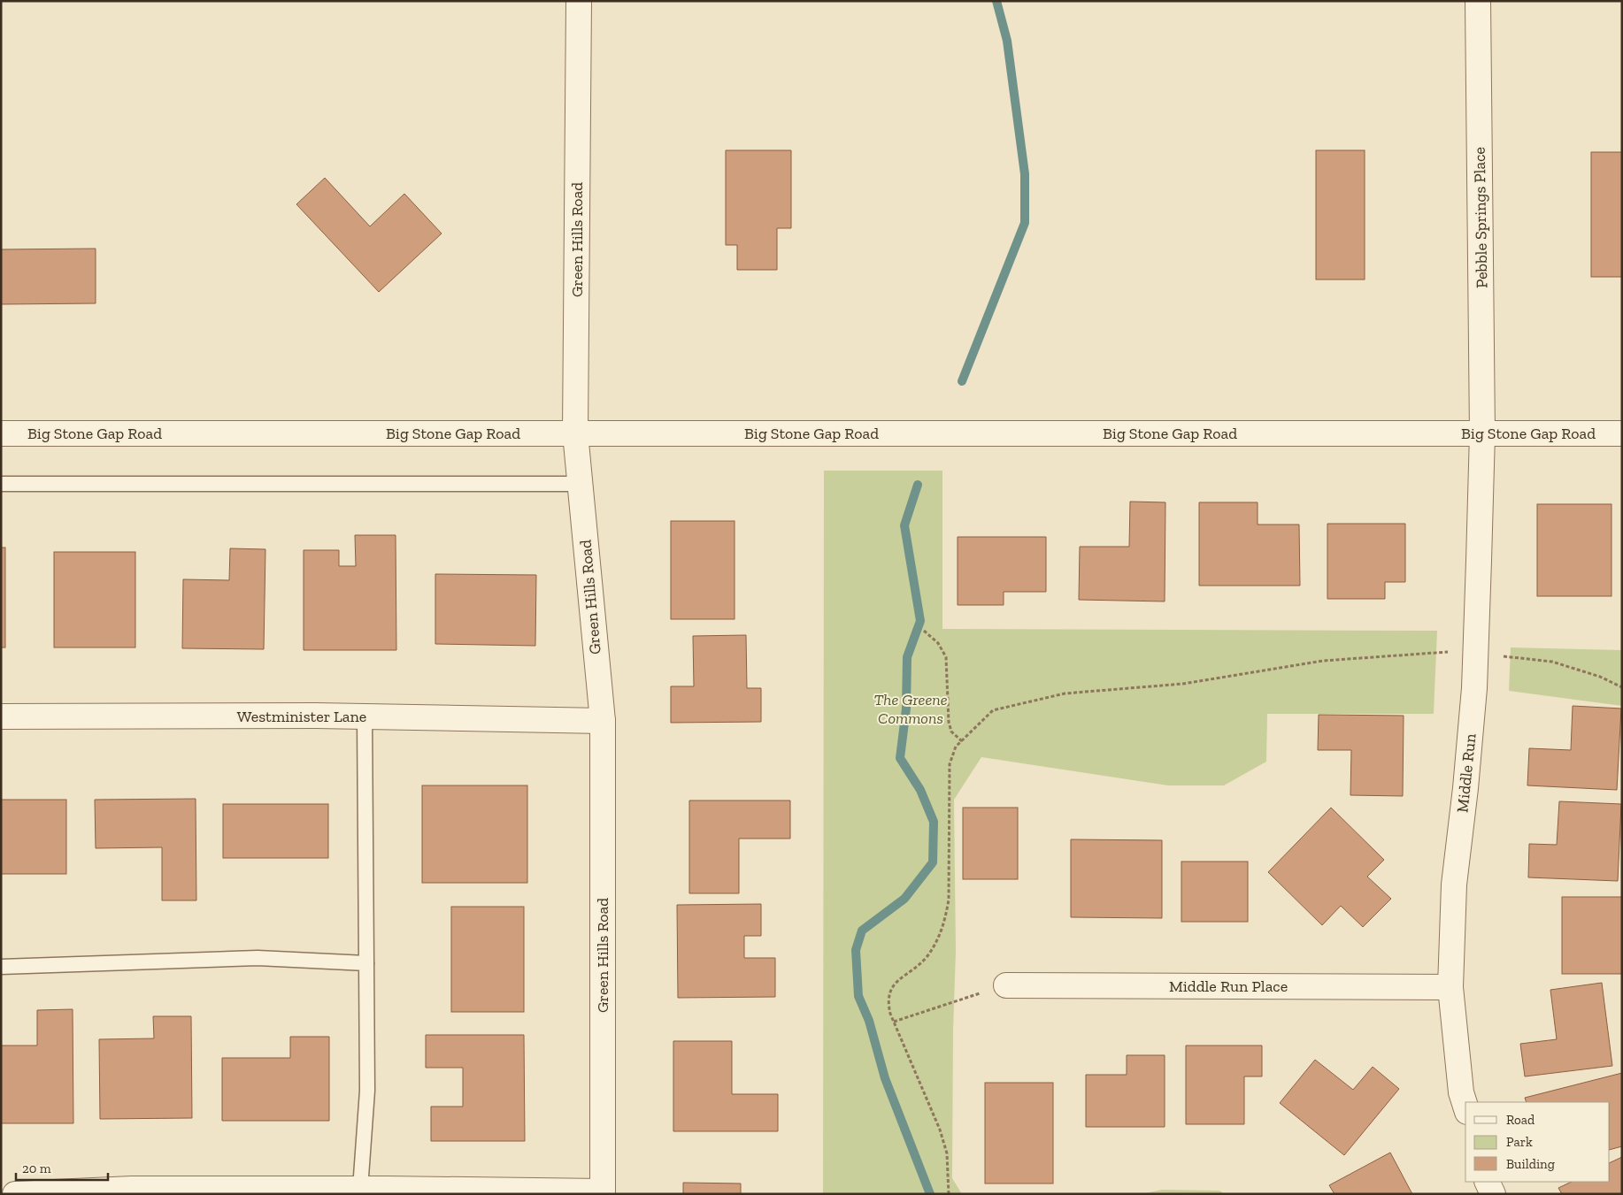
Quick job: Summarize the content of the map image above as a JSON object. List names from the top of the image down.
{
  "streets": {
    "street": [
      "Pebble Springs Place",
      "Green Hills Road",
      "Big Stone Gap Road",
      "Westminister Lane",
      "Middle Run",
      "Middle Run Place"
    ]
  },
  "crossings": [
    ["Pebble Springs Place", "Big Stone Gap Road"],
    ["Pebble Springs Place", "Middle Run"],
    ["Green Hills Road", "Big Stone Gap Road"],
    ["Green Hills Road", "Westminister Lane"],
    ["Big Stone Gap Road", "Middle Run"],
    ["Middle Run", "Middle Run Place"]
  ],
  "parks": ["The Greene Commons"],
  "legend": ["Road", "Park", "Building"],
  "scale_bar": "20 m"
}
